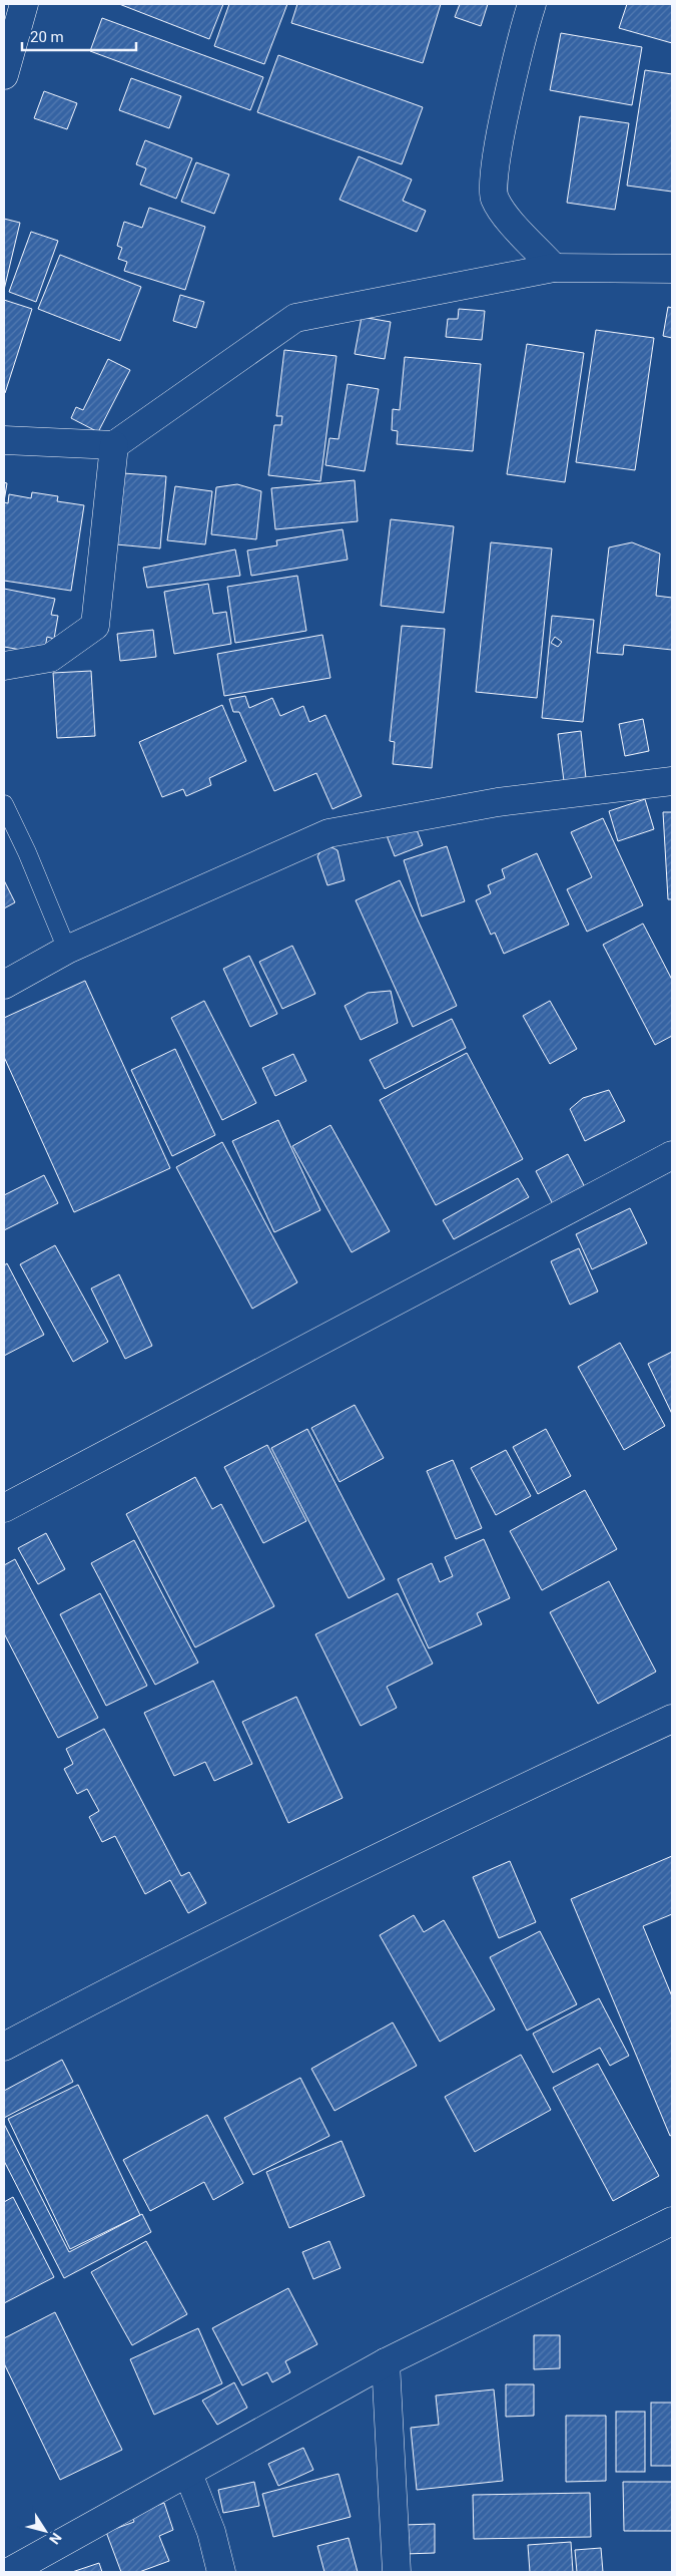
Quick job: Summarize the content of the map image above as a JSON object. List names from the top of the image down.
{
  "scale_bar": "20 m",
  "north": "bottom right"
}
